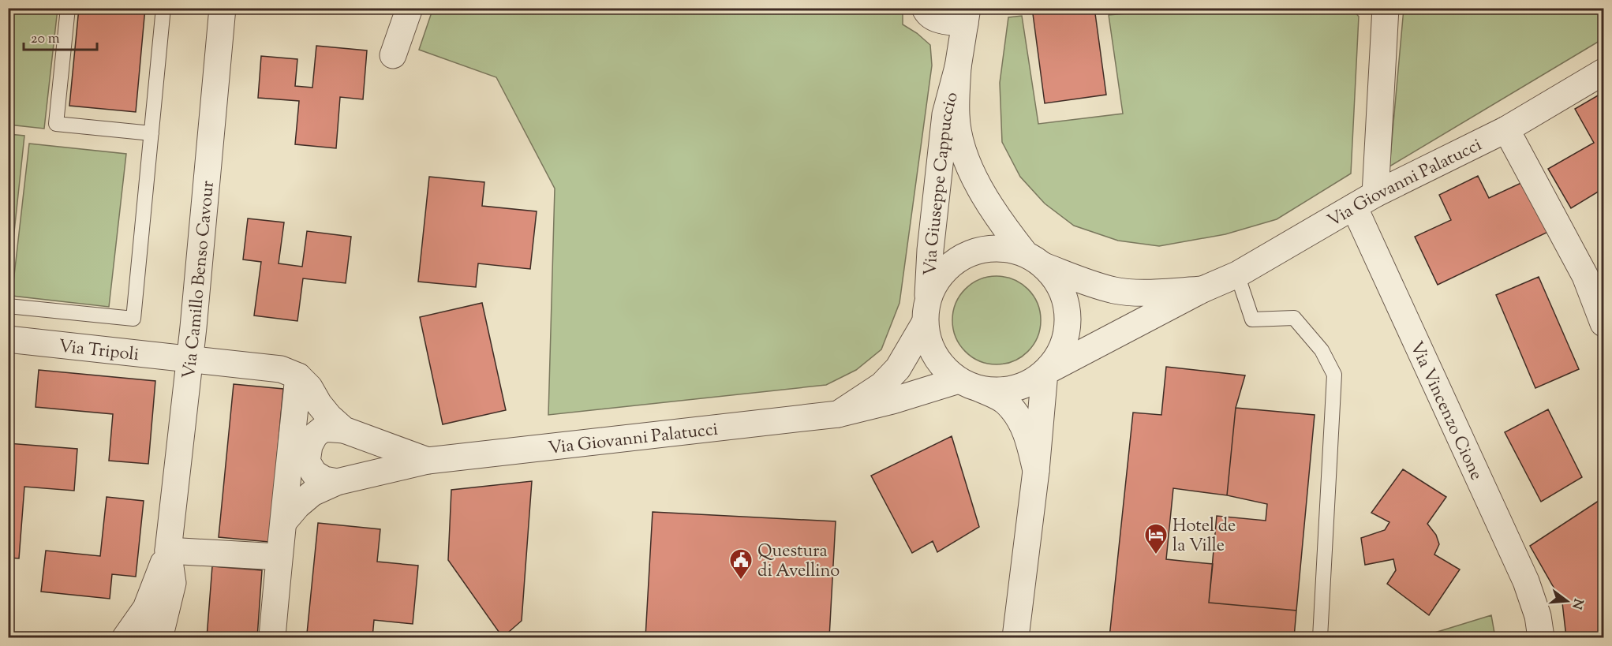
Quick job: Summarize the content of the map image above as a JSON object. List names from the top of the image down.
{
  "streets": {
    "street": [
      "Via Giovanni Palatucci",
      "Via Giuseppe Cappuccio",
      "Via Camillo Benso Cavour",
      "Via Tripoli",
      "Via Vincenzo Cione"
    ]
  },
  "crossings": [
    ["Via Giovanni Palatucci", "Via Giuseppe Cappuccio"],
    ["Via Giovanni Palatucci", "Via Vincenzo Cione"],
    ["Via Camillo Benso Cavour", "Via Tripoli"]
  ],
  "places": {
    "hotel": ["Hotel de la Ville"],
    "public building": ["Questura di Avellino"]
  },
  "scale_bar": "20 m",
  "north": "right"
}
